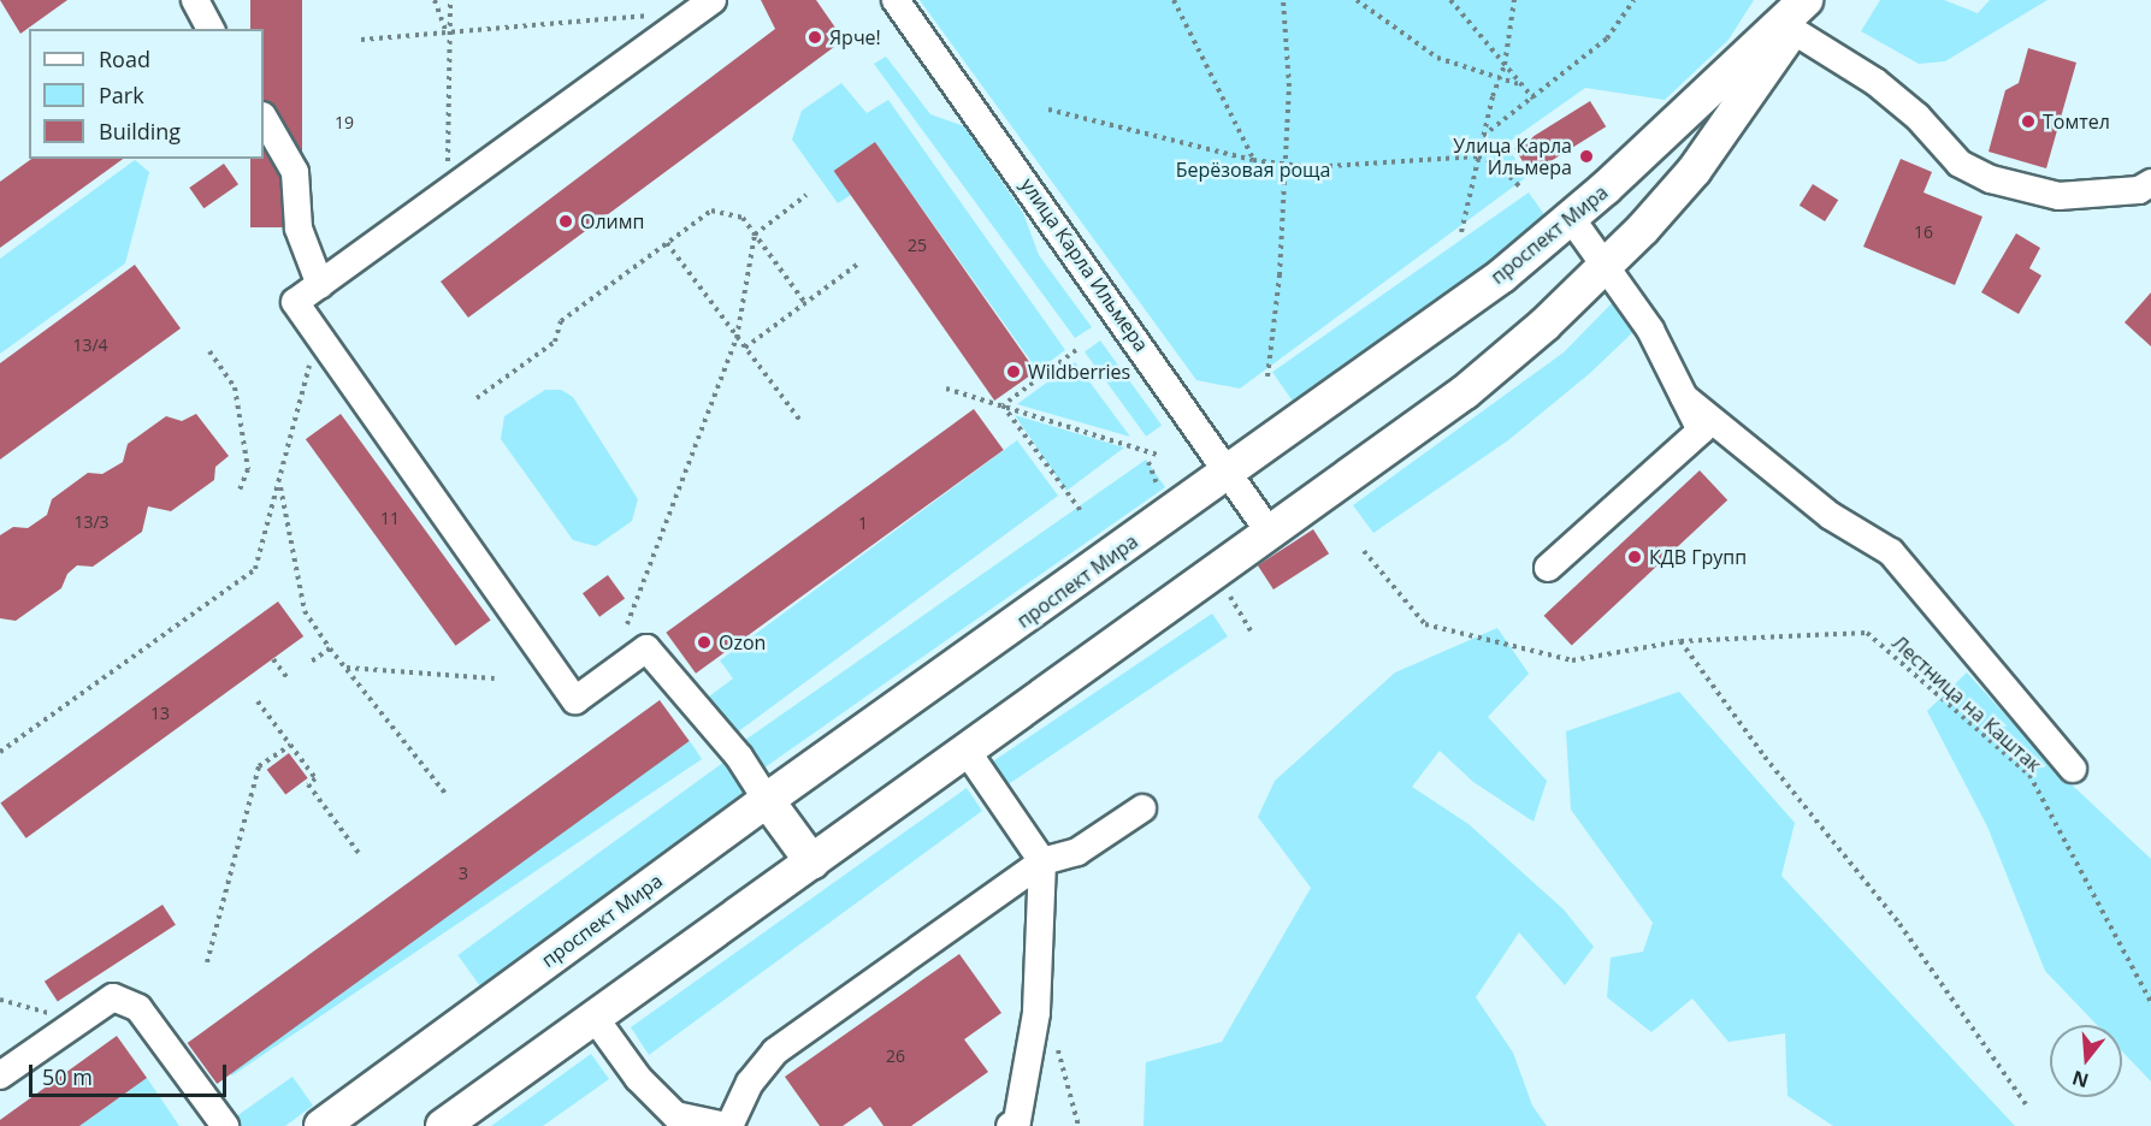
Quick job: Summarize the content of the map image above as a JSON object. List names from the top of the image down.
{
  "streets": {
    "main road": ["проспект Мира"],
    "street": ["улица Карла Ильмера"],
    "path": ["Лестница на Каштак"]
  },
  "crossings": [
    ["проспект Мира", "улица Карла Ильмера"]
  ],
  "parks": ["Берёзовая роща"],
  "places": [
    "Ярче!",
    "Томтел",
    "Улица Карла Ильмера",
    "Олимп",
    "Wildberries",
    "КДВ Групп",
    "Ozon"
  ],
  "house_numbers": [
    "19",
    "16",
    "25",
    "13/4",
    "11",
    "13/3",
    "1",
    "13",
    "3",
    "26"
  ],
  "legend": ["Road", "Park", "Building"],
  "scale_bar": "50 m",
  "north": "bottom"
}
